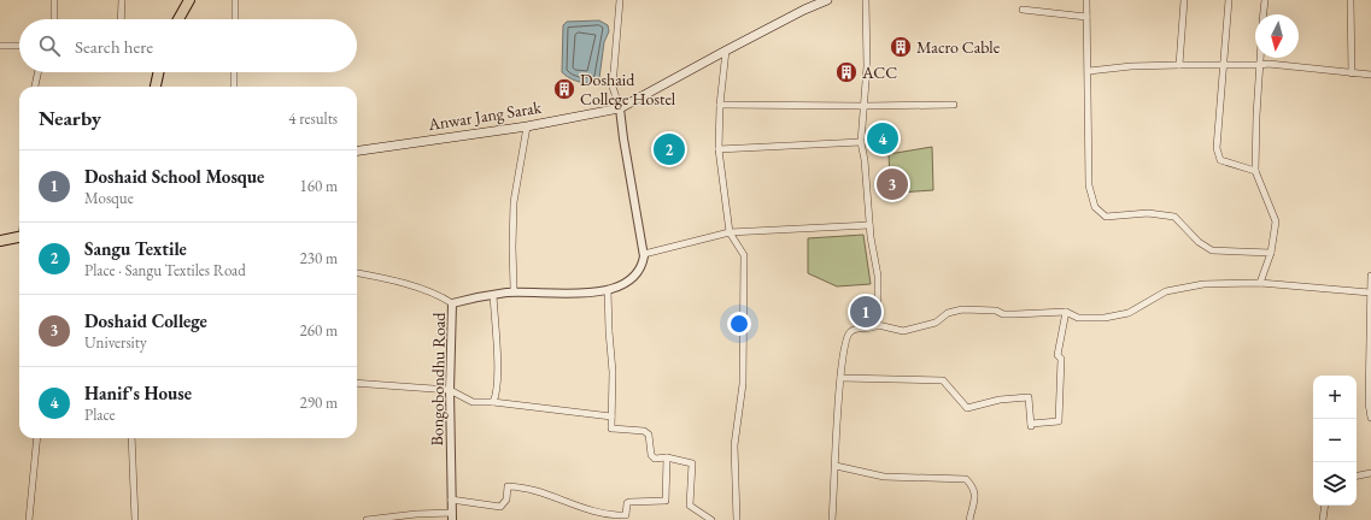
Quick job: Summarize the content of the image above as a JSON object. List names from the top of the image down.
{
  "streets": {
    "main road": ["Anwar Jang Sarak"],
    "street": ["Bongobondhu Road"]
  },
  "places": {
    "building": ["Macro Cable", "ACC", "Doshaid College Hostel"]
  },
  "north": "bottom",
  "page": {
    "search": "Search here",
    "heading": ["Nearby", "4 results"],
    "pins": [
      "4",
      "2",
      "3",
      "1"
    ],
    "list": [
      {
        "mark": "1",
        "name": "Doshaid School Mosque",
        "note": "Mosque",
        "value": "160 m"
      },
      {
        "mark": "2",
        "name": "Sangu Textile",
        "note": "Place · Sangu Textiles Road",
        "value": "230 m"
      },
      {
        "mark": "3",
        "name": "Doshaid College",
        "note": "University",
        "value": "260 m"
      },
      {
        "mark": "4",
        "name": "Hanif's House",
        "note": "Place",
        "value": "290 m"
      }
    ],
    "map_buttons": ["+", "−"]
  }
}
